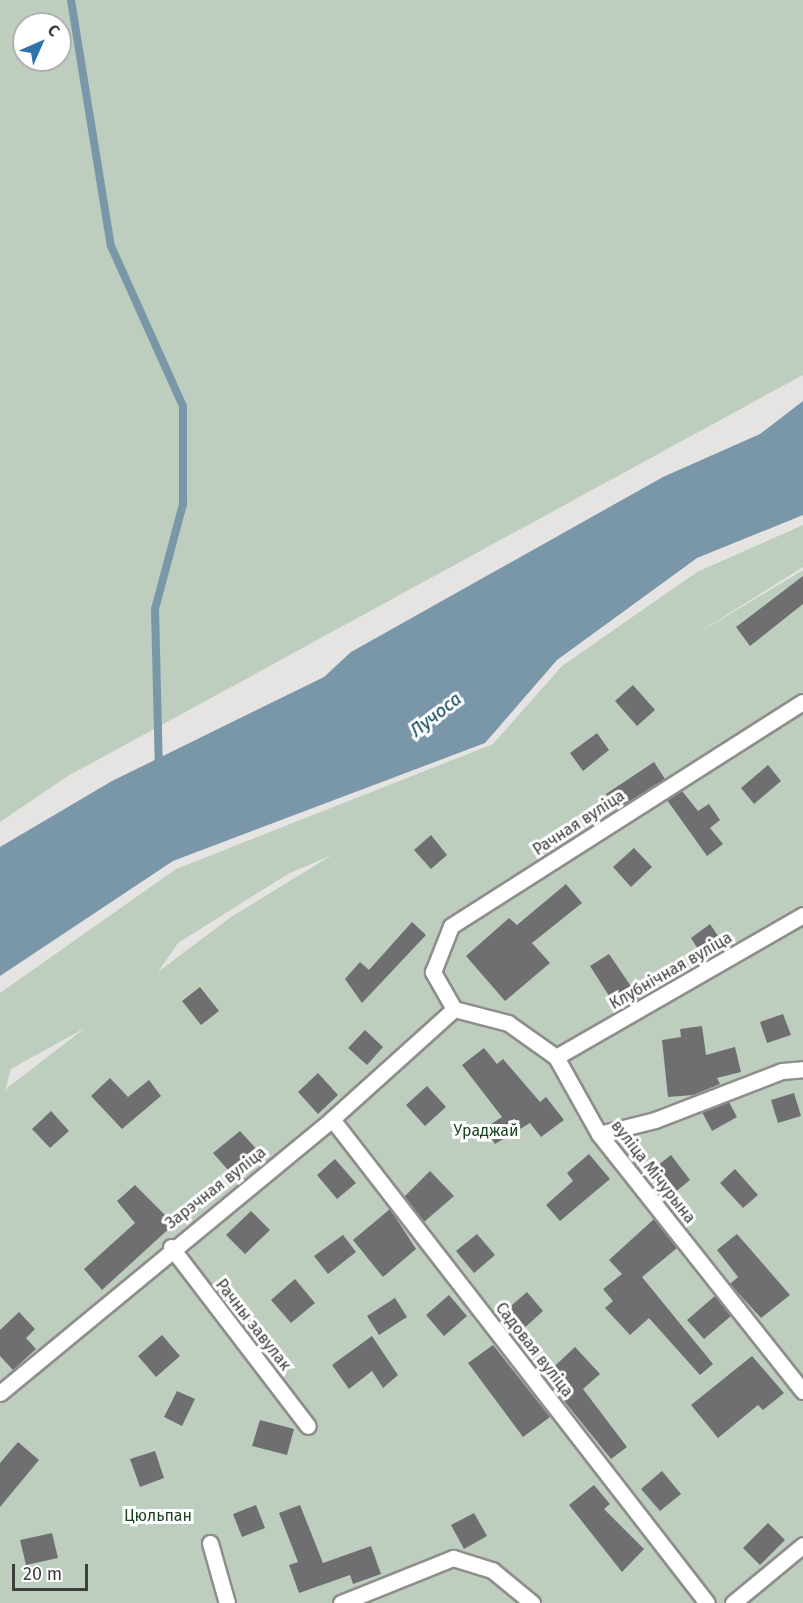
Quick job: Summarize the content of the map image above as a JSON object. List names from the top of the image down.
{
  "streets": {
    "lane": [
      "Рачная вуліца",
      "Клубнічная вуліца",
      "вуліца Мічурына",
      "Зарэчная вуліца",
      "Рачны завулак",
      "Садовая вуліца"
    ]
  },
  "crossings": [
    ["Рачная вуліца", "вуліца Мічурына"],
    ["Рачная вуліца", "Зарэчная вуліца"],
    ["Клубнічная вуліца", "вуліца Мічурына"],
    ["вуліца Мічурына", "Зарэчная вуліца"],
    ["Зарэчная вуліца", "Рачны завулак"],
    ["Зарэчная вуліца", "Садовая вуліца"]
  ],
  "water": ["Лучоса"],
  "parks": ["Ураджай", "Цюльпан"],
  "scale_bar": "20 m",
  "north": "top right"
}
